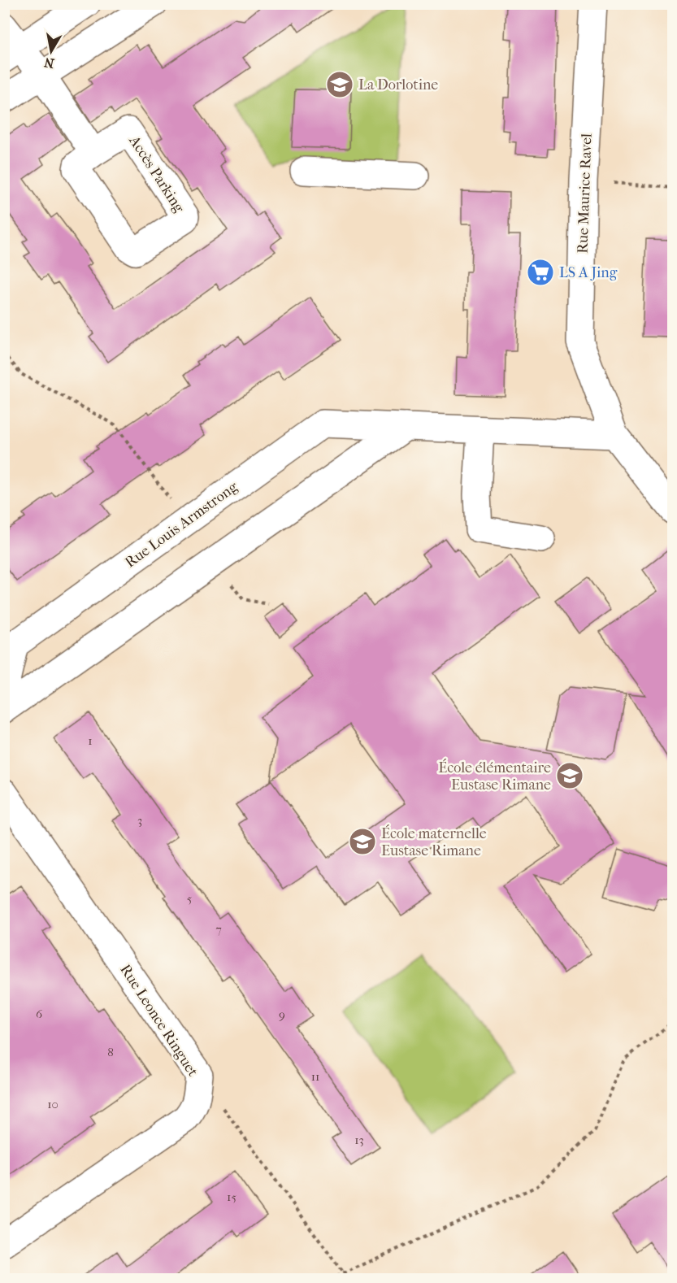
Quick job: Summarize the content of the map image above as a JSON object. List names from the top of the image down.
{
  "streets": {
    "street": ["Rue Maurice Ravel", "Rue Louis Armstrong", "Rue Leonce Ringuet"]
  },
  "crossings": [
    ["Rue Maurice Ravel", "Rue Louis Armstrong"]
  ],
  "places": {
    "school or university": ["La Dorlotine", "École élémentaire Eustase Rimane", "École maternelle Eustase Rimane"],
    "supermarket": ["LS A Jing"]
  },
  "house_numbers": [
    "1",
    "3",
    "5",
    "7",
    "6",
    "9",
    "8",
    "11",
    "10",
    "13",
    "15"
  ],
  "north": "bottom"
}
